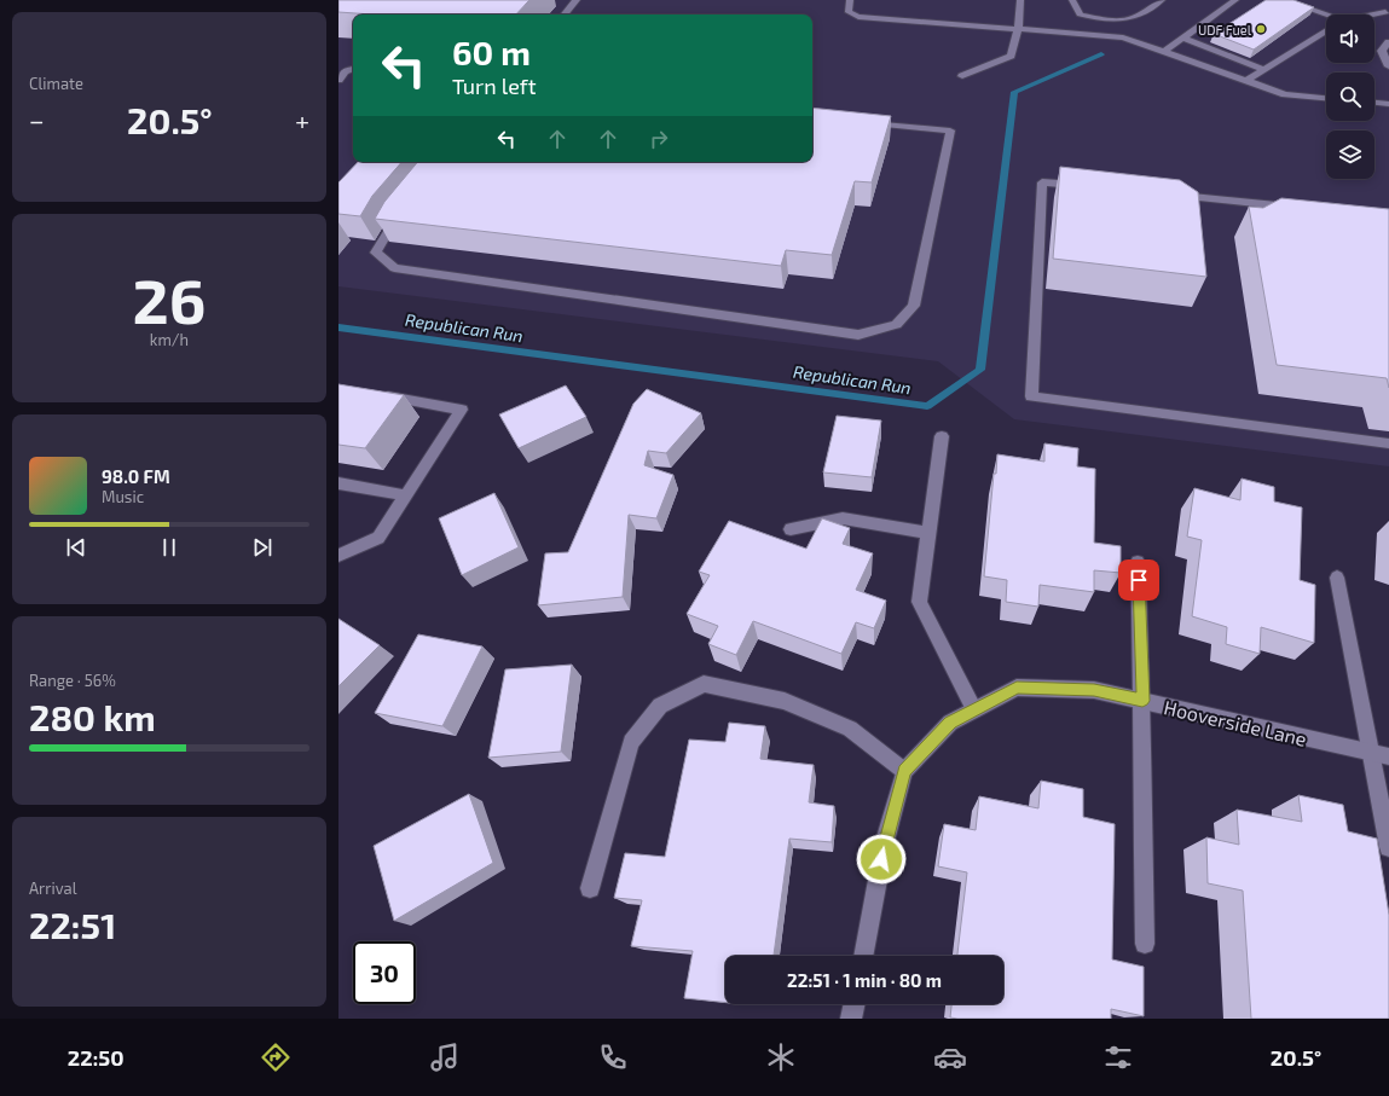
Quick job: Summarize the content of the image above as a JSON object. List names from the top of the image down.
{
  "streets": {
    "street": ["Hooverside Lane"]
  },
  "water": ["Republican Run"],
  "places": ["UDF Fuel"],
  "page": {
    "tile": [
      "Climate",
      ["26", "km/h"],
      ["Range · 56%", "280 km"],
      ["Arrival", "22:51"]
    ],
    "turn": ["60 m", "Turn left"],
    "heat": ["−", "20.5°", "+"],
    "song": ["98.0 FM", "Music"],
    "limit": "30",
    "trip": "22:51 · 1 min · 80 m",
    "tabs": ["22:50", "20.5°"]
  }
}
